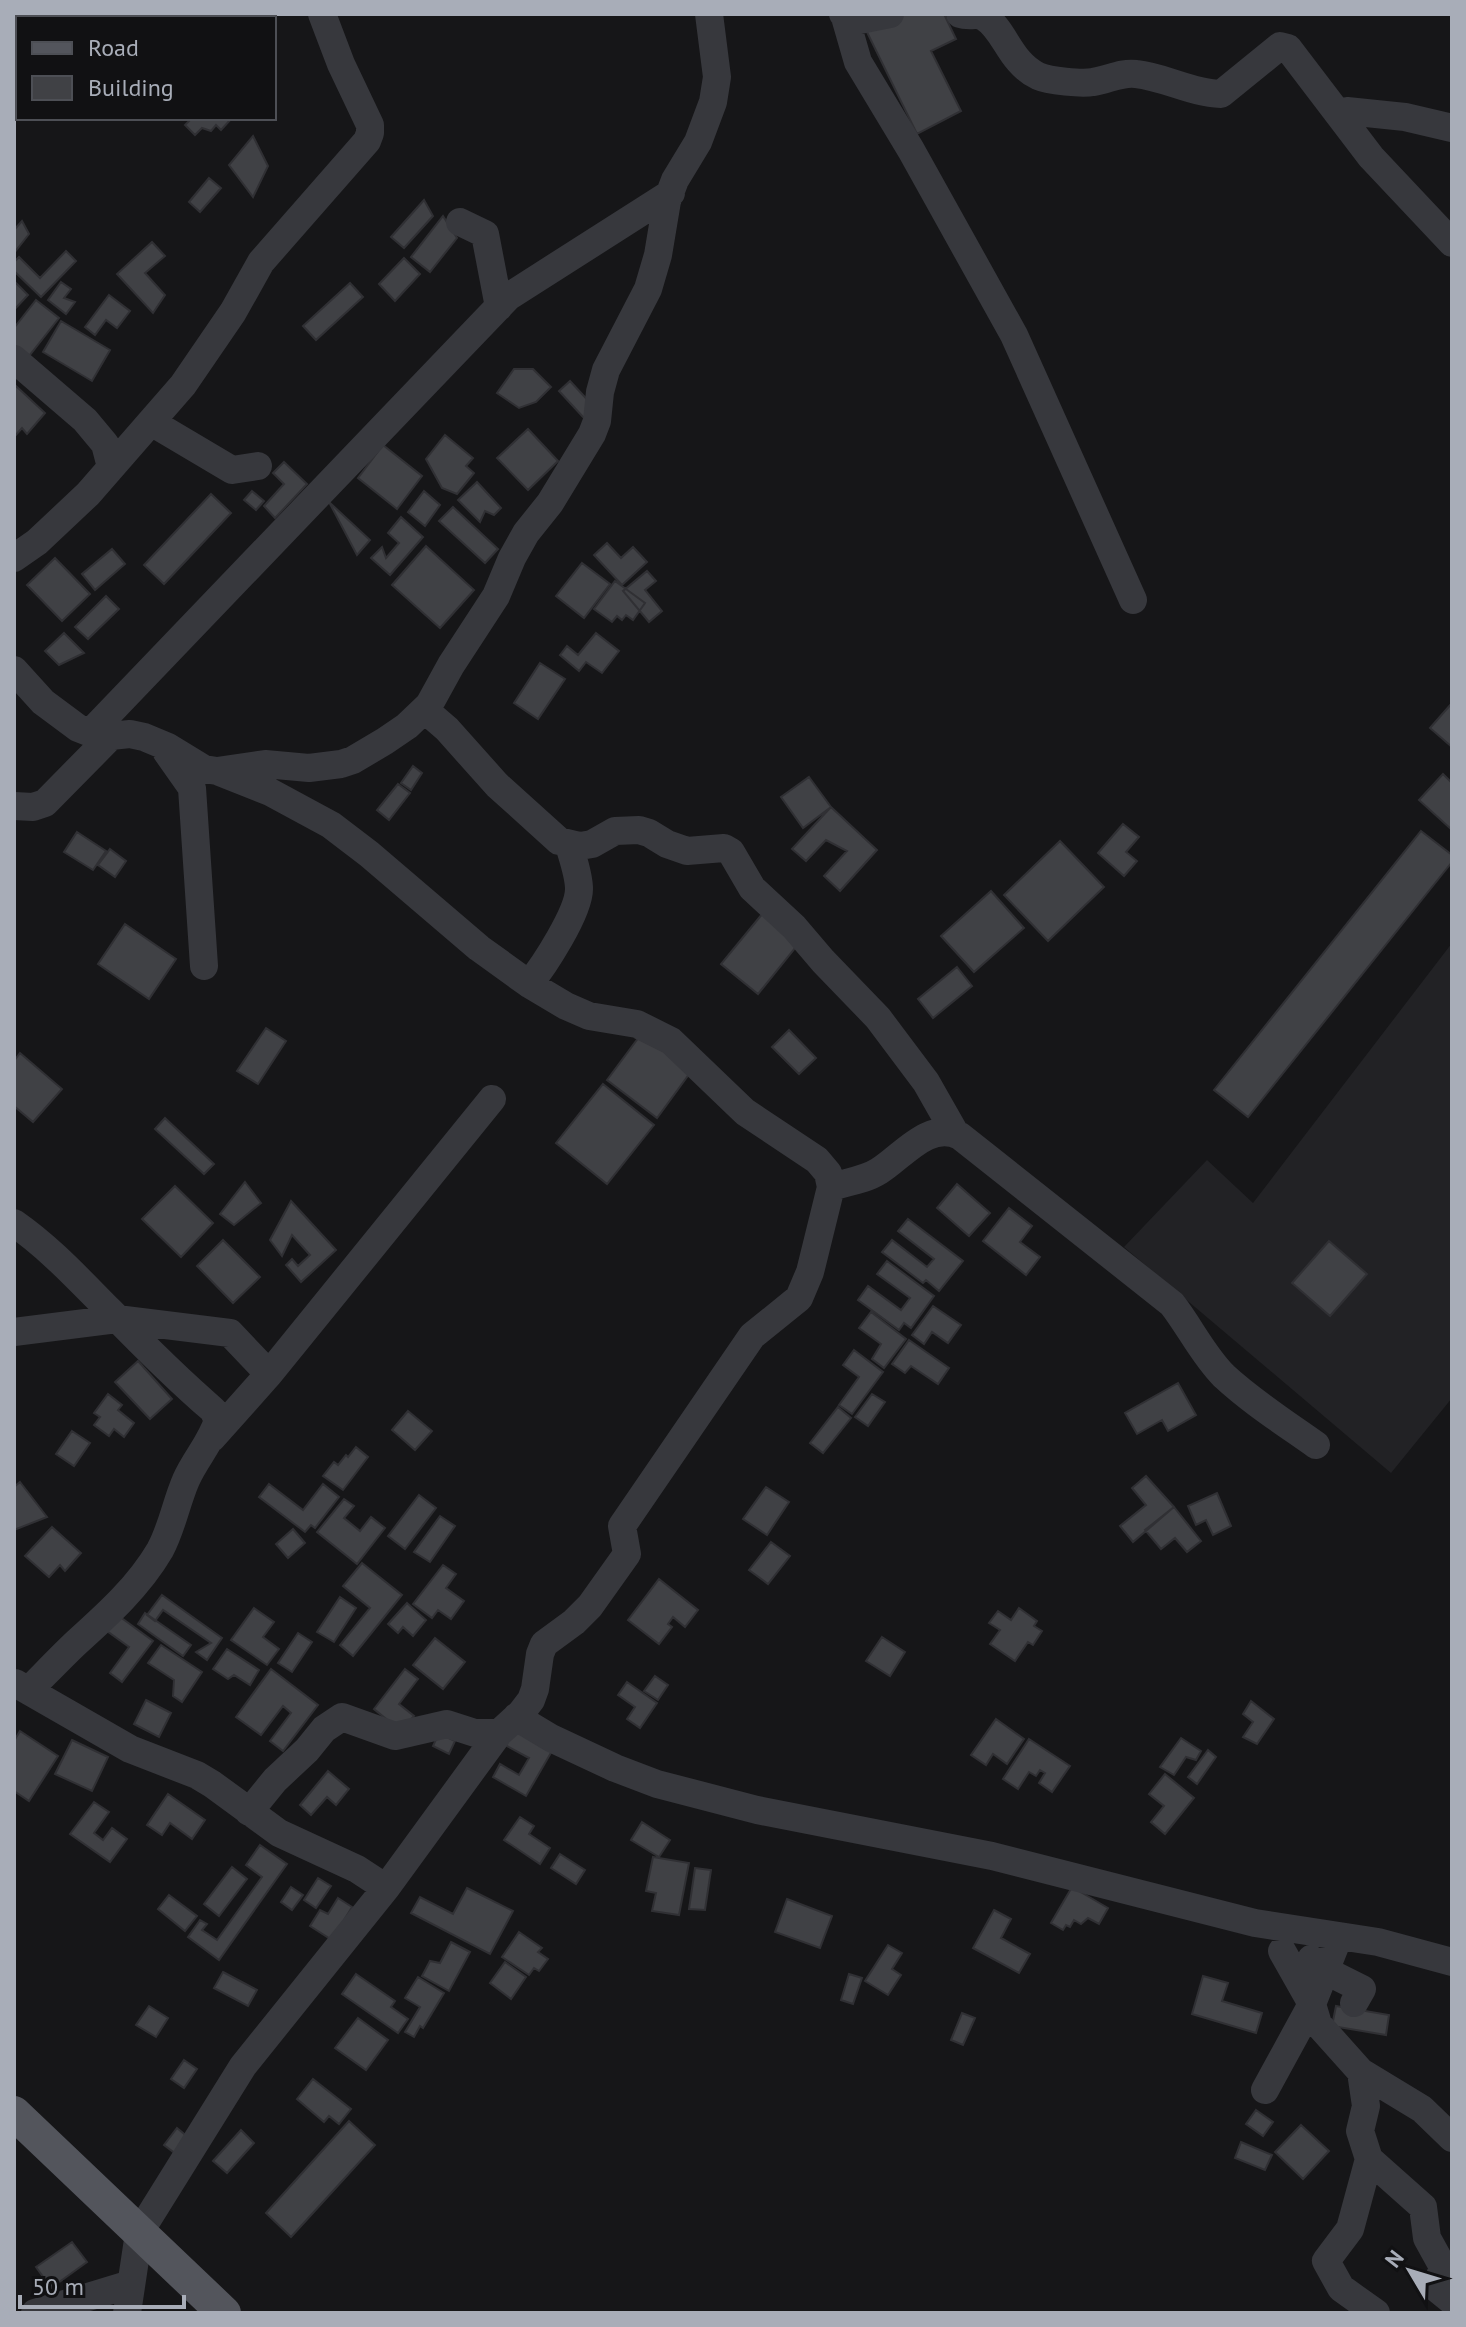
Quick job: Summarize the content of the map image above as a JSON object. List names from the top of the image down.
{
  "legend": ["Road", "Building"],
  "scale_bar": "50 m",
  "north": "top left"
}
